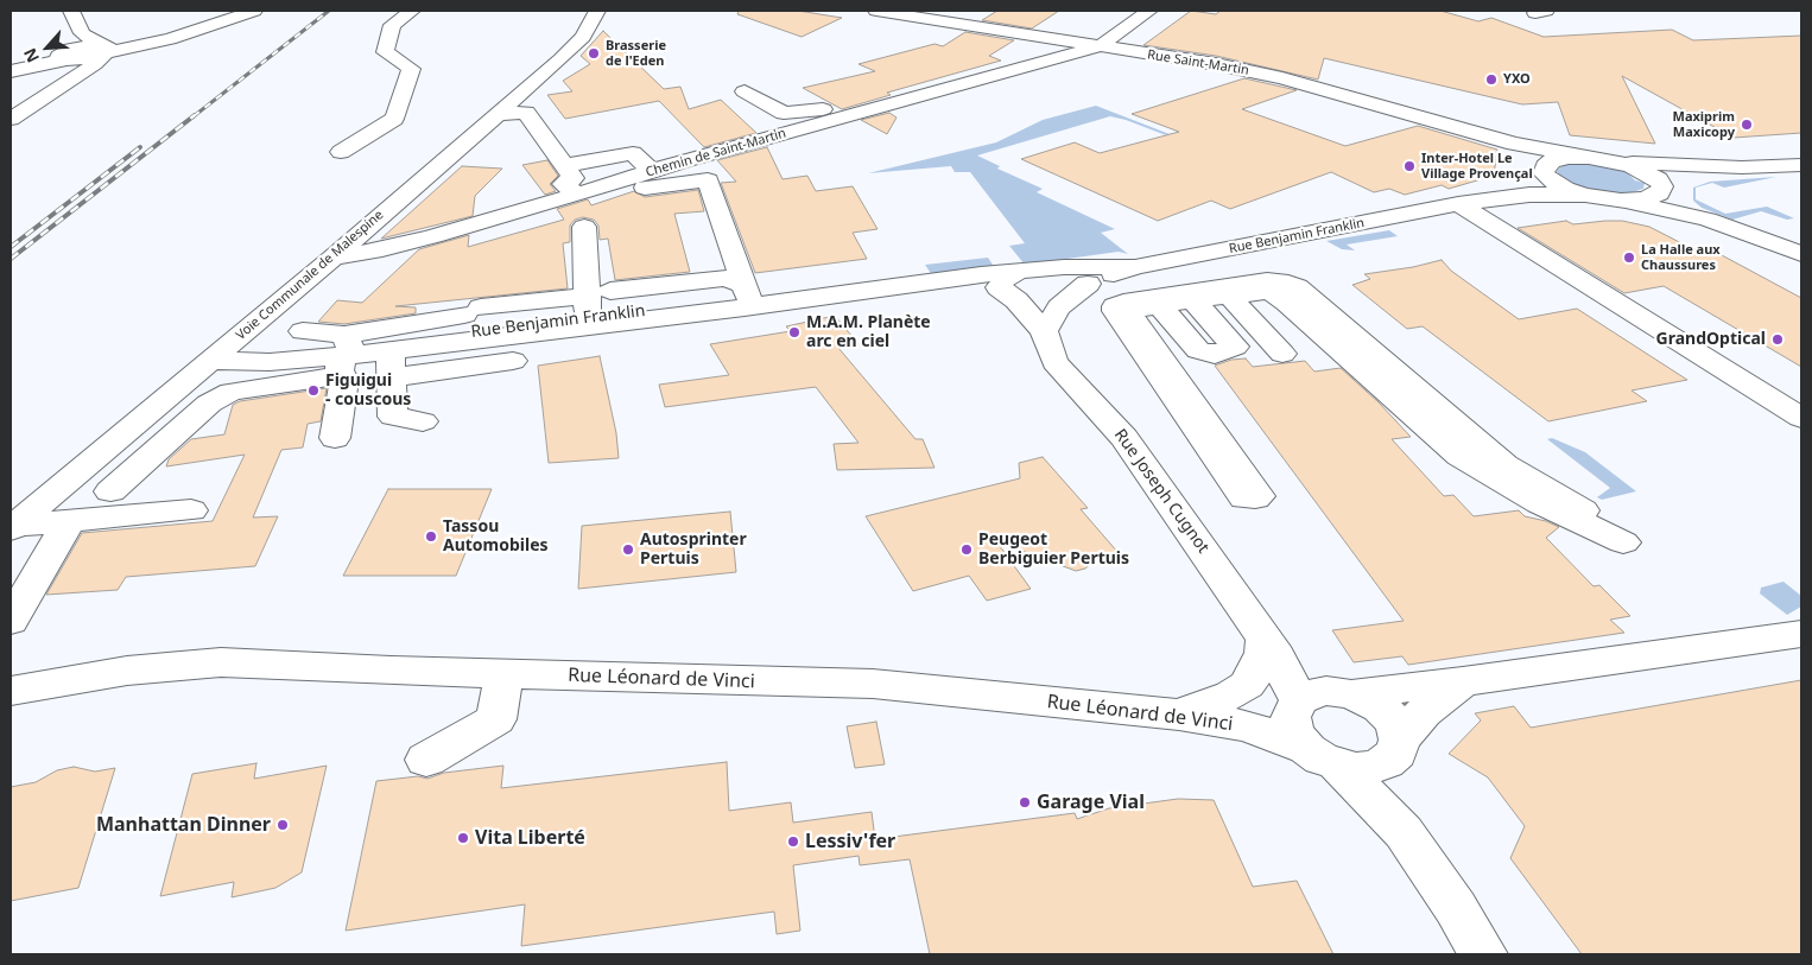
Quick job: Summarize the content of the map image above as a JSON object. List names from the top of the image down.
{
  "streets": {
    "street": [
      "Rue Saint-Martin",
      "Chemin de Saint-Martin",
      "Rue Benjamin Franklin",
      "Voie Communale de Malespine",
      "Rue Joseph Cugnot",
      "Rue Léonard de Vinci"
    ]
  },
  "crossings": [
    ["Rue Saint-Martin", "Chemin de Saint-Martin"],
    ["Rue Saint-Martin", "Rue Benjamin Franklin"],
    ["Chemin de Saint-Martin", "Voie Communale de Malespine"],
    ["Rue Joseph Cugnot", "Rue Léonard de Vinci"]
  ],
  "places": [
    "Brasserie de l'Eden",
    "YXO",
    "Maxiprim Maxicopy",
    "Inter-Hotel Le Village Provençal",
    "La Halle aux Chaussures",
    "M.A.M. Planète arc en ciel",
    "GrandOptical",
    "Figuigui - couscous",
    "Tassou Automobiles",
    "Autosprinter Pertuis",
    "Peugeot Berbiguier Pertuis",
    "Garage Vial",
    "Manhattan Dinner",
    "Vita Liberté",
    "Lessiv'fer"
  ],
  "north": "bottom left"
}
